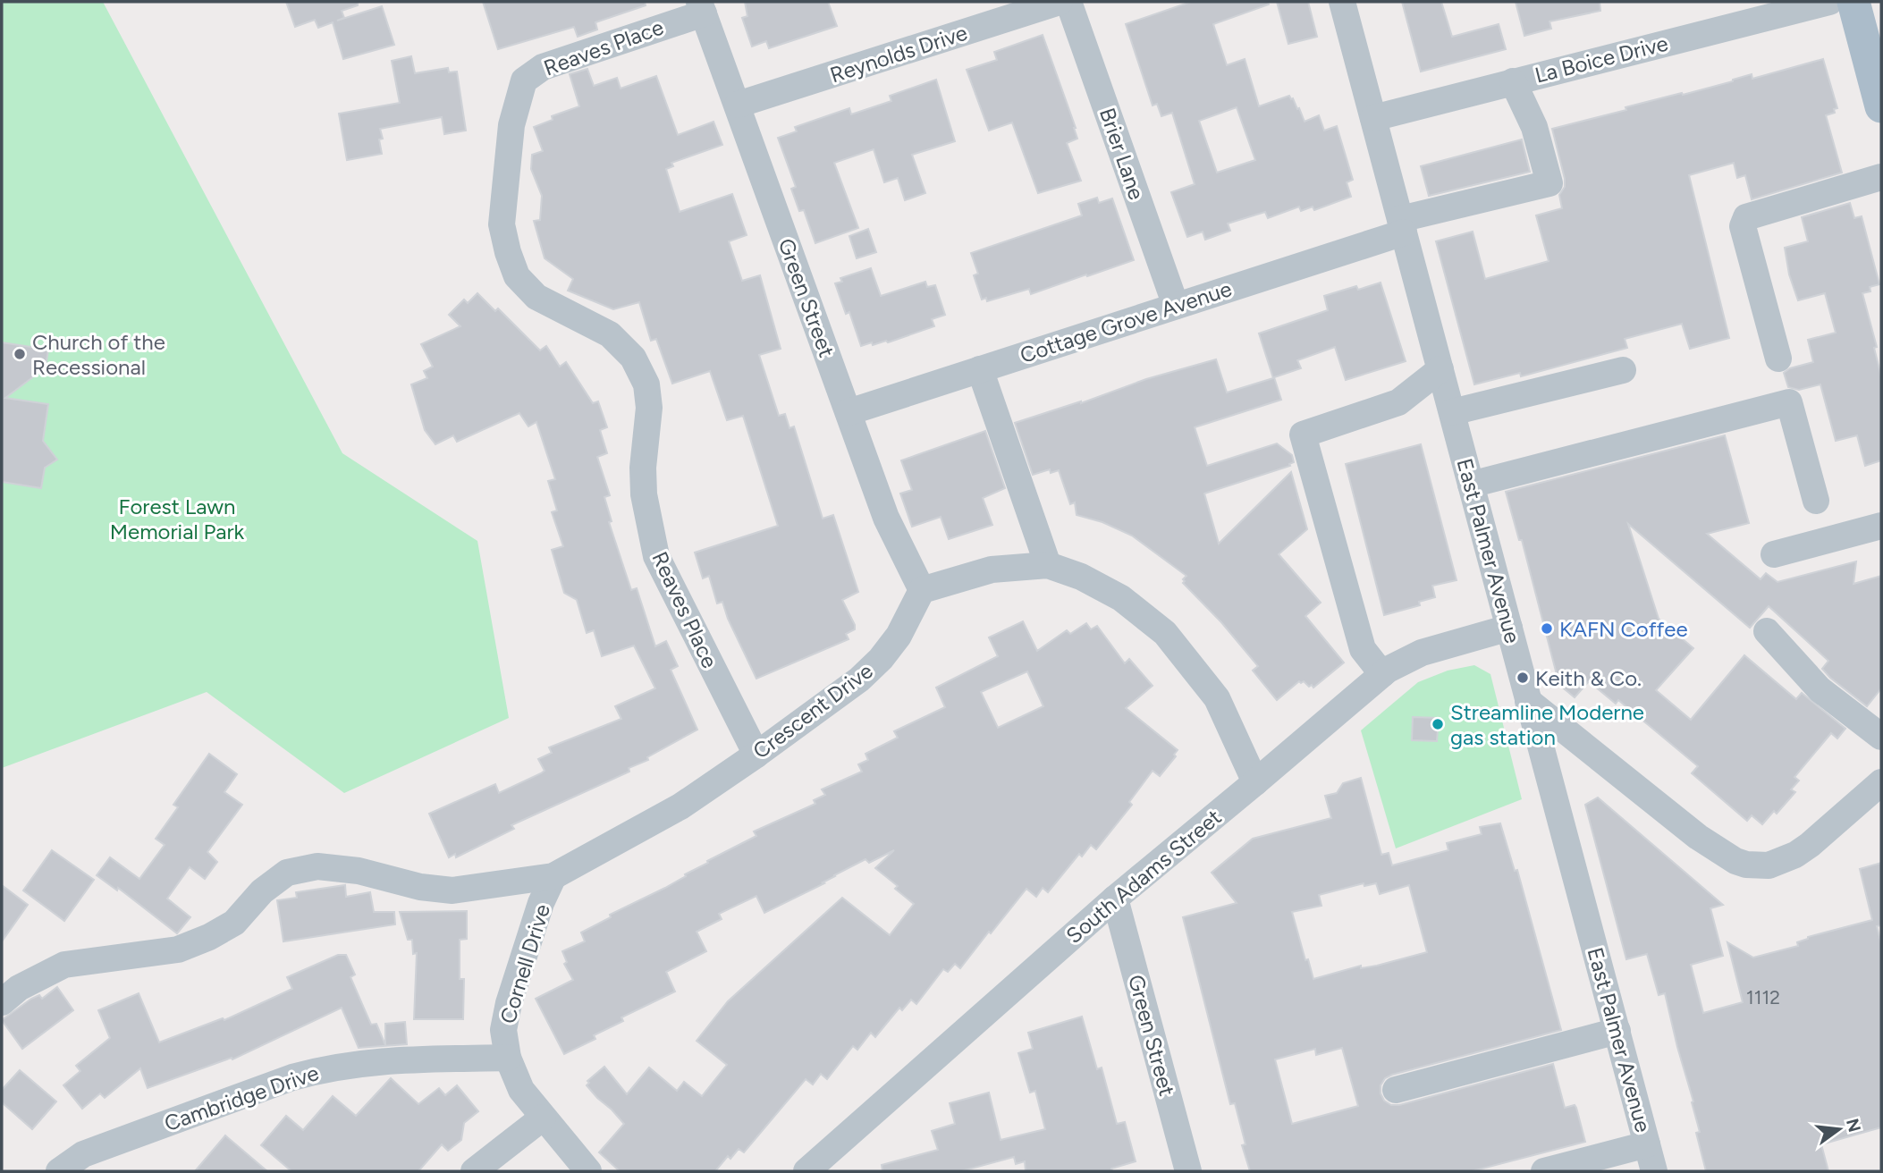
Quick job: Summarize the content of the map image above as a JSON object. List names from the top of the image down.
{
  "streets": {
    "street": [
      "Reaves Place",
      "Reynolds Drive",
      "La Boice Drive",
      "Brier Lane",
      "Green Street",
      "Cottage Grove Avenue",
      "East Palmer Avenue",
      "Crescent Drive",
      "South Adams Street",
      "Cornell Drive",
      "Cambridge Drive"
    ]
  },
  "crossings": [
    ["Reaves Place", "Green Street"],
    ["Reaves Place", "Crescent Drive"],
    ["Reynolds Drive", "Green Street"],
    ["La Boice Drive", "Cottage Grove Avenue"],
    ["La Boice Drive", "East Palmer Avenue"],
    ["Brier Lane", "Cottage Grove Avenue"],
    ["Green Street", "Cottage Grove Avenue"],
    ["Green Street", "Crescent Drive"],
    ["Green Street", "South Adams Street"],
    ["Cottage Grove Avenue", "East Palmer Avenue"],
    ["East Palmer Avenue", "South Adams Street"],
    ["Crescent Drive", "Cornell Drive"],
    ["Cornell Drive", "Cambridge Drive"]
  ],
  "parks": ["Forest Lawn Memorial Park"],
  "places": [
    "Church of the Recessional",
    "KAFN Coffee",
    "Keith & Co.",
    "Streamline Moderne gas station"
  ],
  "house_numbers": ["1112"],
  "north": "right"
}
